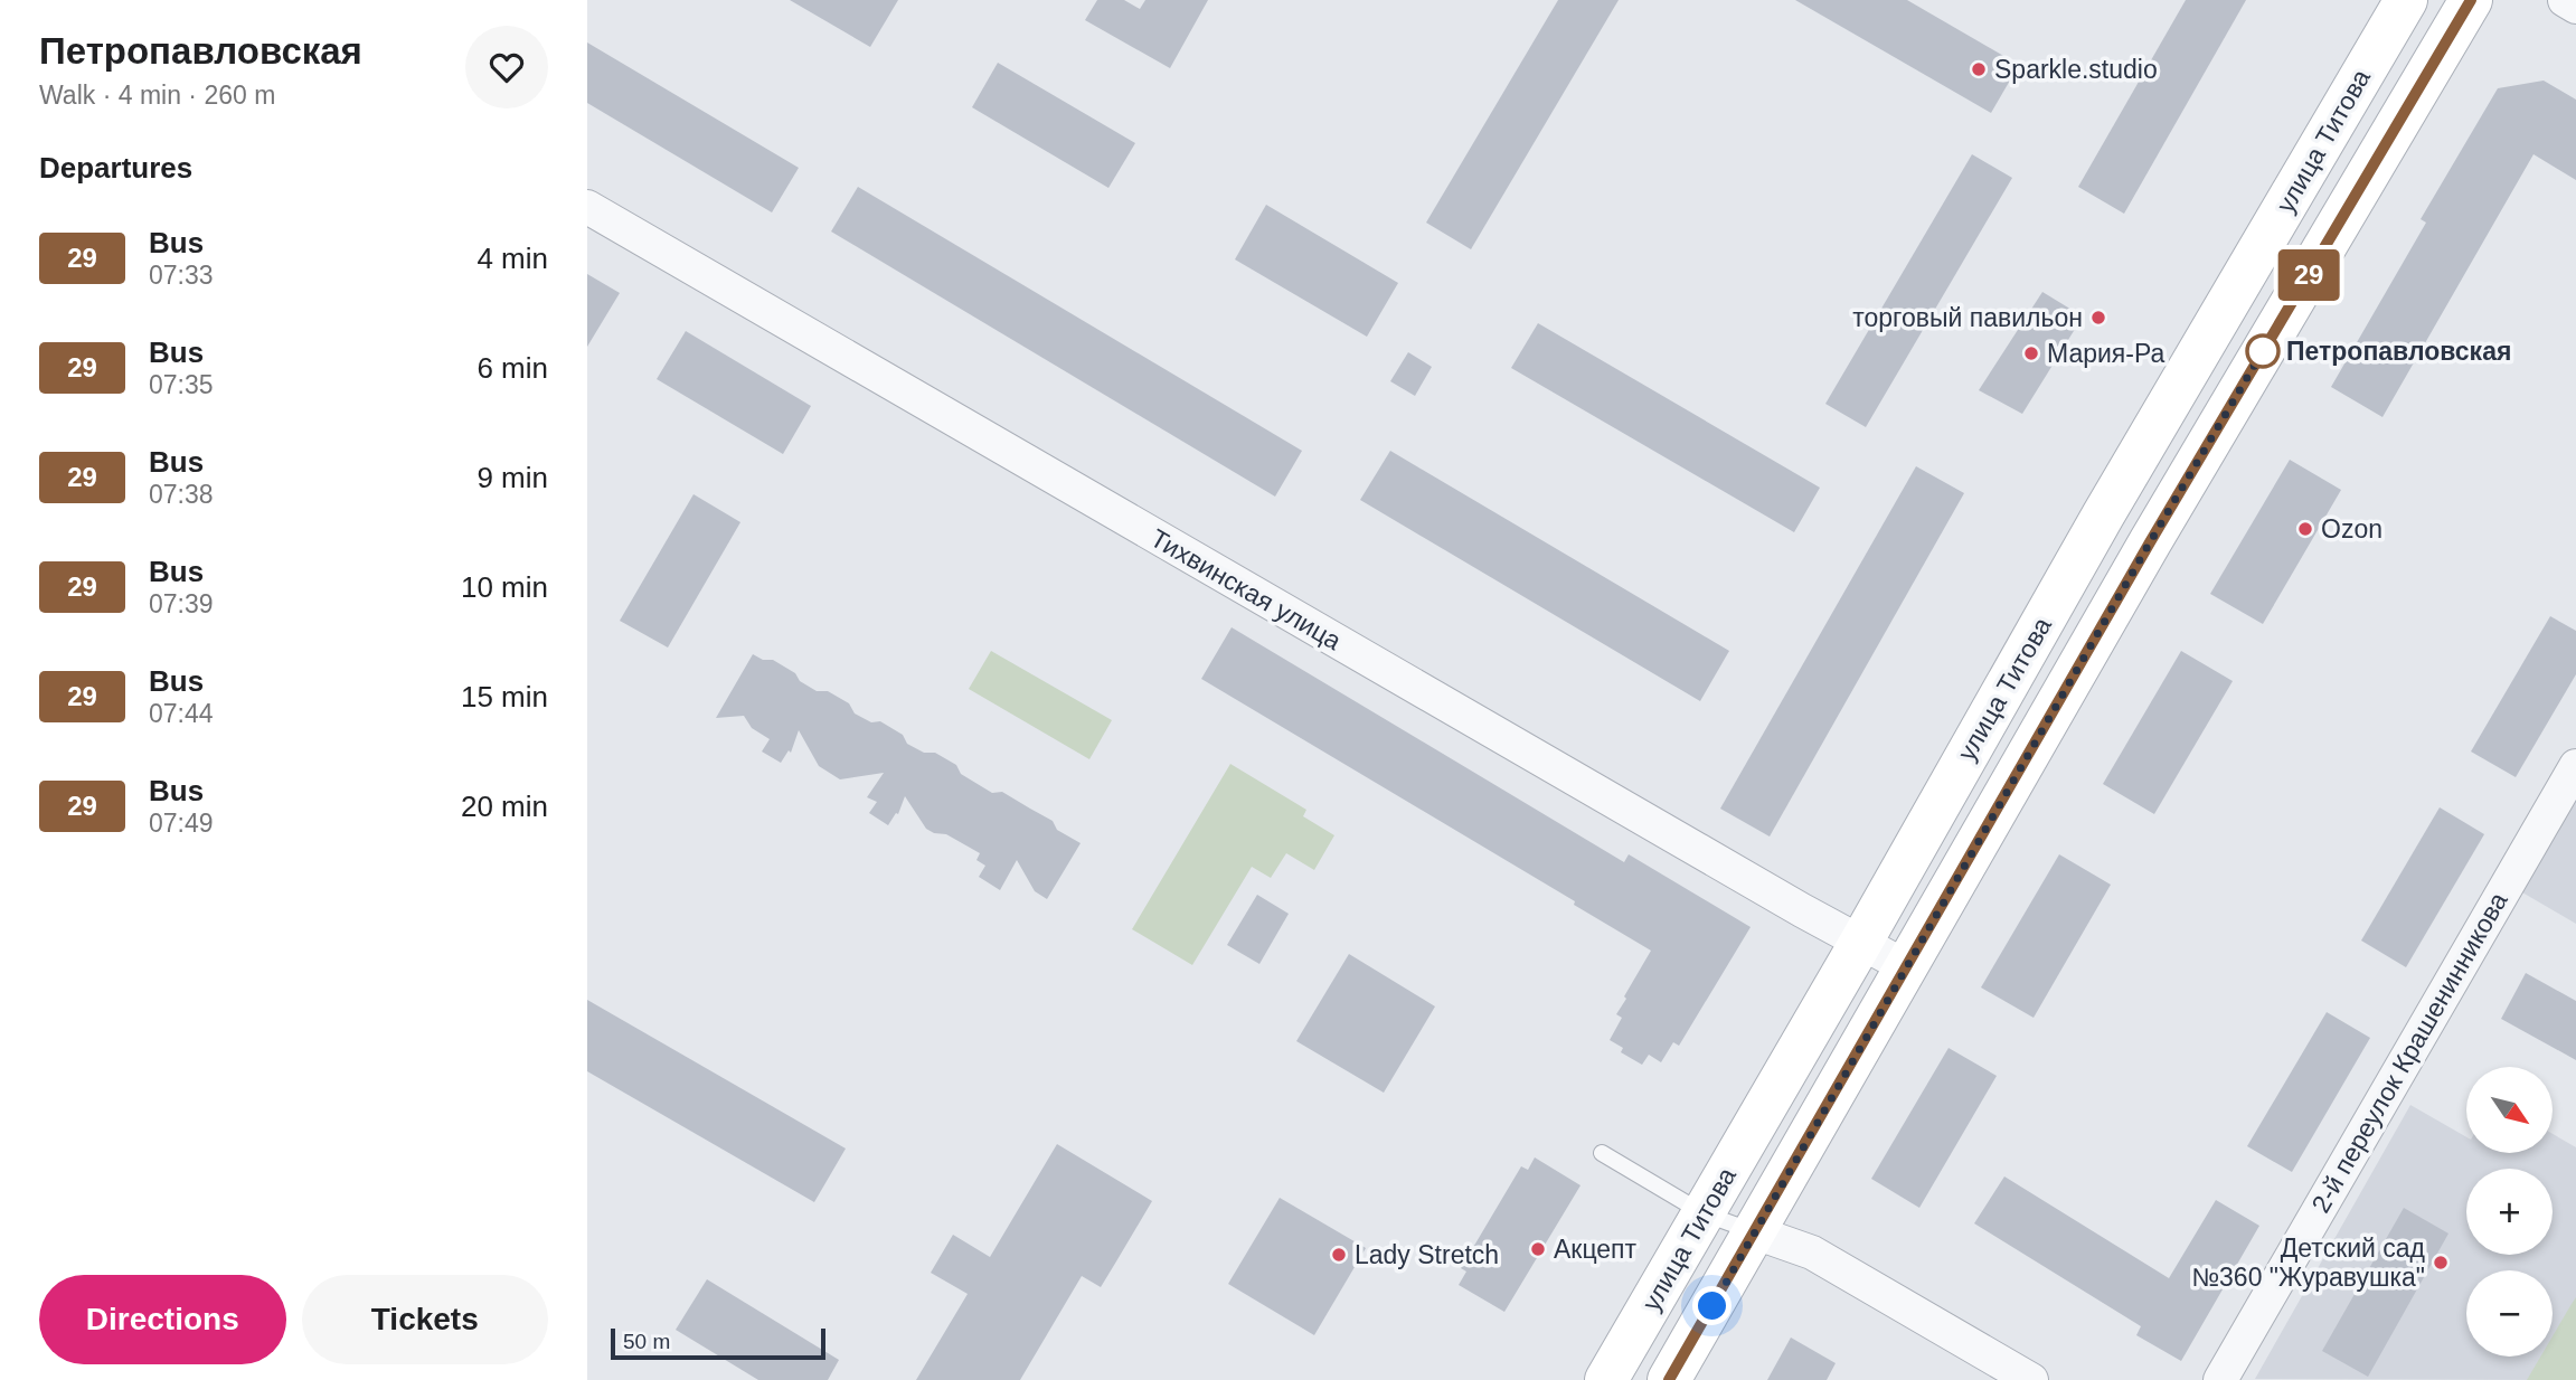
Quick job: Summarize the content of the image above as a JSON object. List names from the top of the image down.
{
  "streets": {
    "main road": ["улица Титова"],
    "street": ["Тихвинская улица", "2-й переулок Крашенинникова"]
  },
  "crossings": [
    ["улица Титова", "Тихвинская улица"]
  ],
  "places": [
    "Sparkle.studio",
    "торговый павильон",
    "Петропавловская",
    "Мария-Ра",
    "Ozon",
    "Акцепт",
    "Lady Stretch",
    "Детский сад №360 \"Журавушка\""
  ],
  "lines": ["bus line 29"],
  "scale_bar": "50 m",
  "north": "bottom right",
  "page": {
    "heading": [
      ["Петропавловская", "Walk · 4 min · 260 m"],
      "Departures"
    ],
    "on_map": "29",
    "list": [
      {
        "mark": "29",
        "name": "Bus",
        "note": "07:33",
        "value": "4 min"
      },
      {
        "mark": "29",
        "name": "Bus",
        "note": "07:35",
        "value": "6 min"
      },
      {
        "mark": "29",
        "name": "Bus",
        "note": "07:38",
        "value": "9 min"
      },
      {
        "mark": "29",
        "name": "Bus",
        "note": "07:39",
        "value": "10 min"
      },
      {
        "mark": "29",
        "name": "Bus",
        "note": "07:44",
        "value": "15 min"
      },
      {
        "mark": "29",
        "name": "Bus",
        "note": "07:49",
        "value": "20 min"
      }
    ],
    "map_buttons": ["+", "−"],
    "buttons": ["Directions", "Tickets"],
    "scale": "50 m"
  }
}
